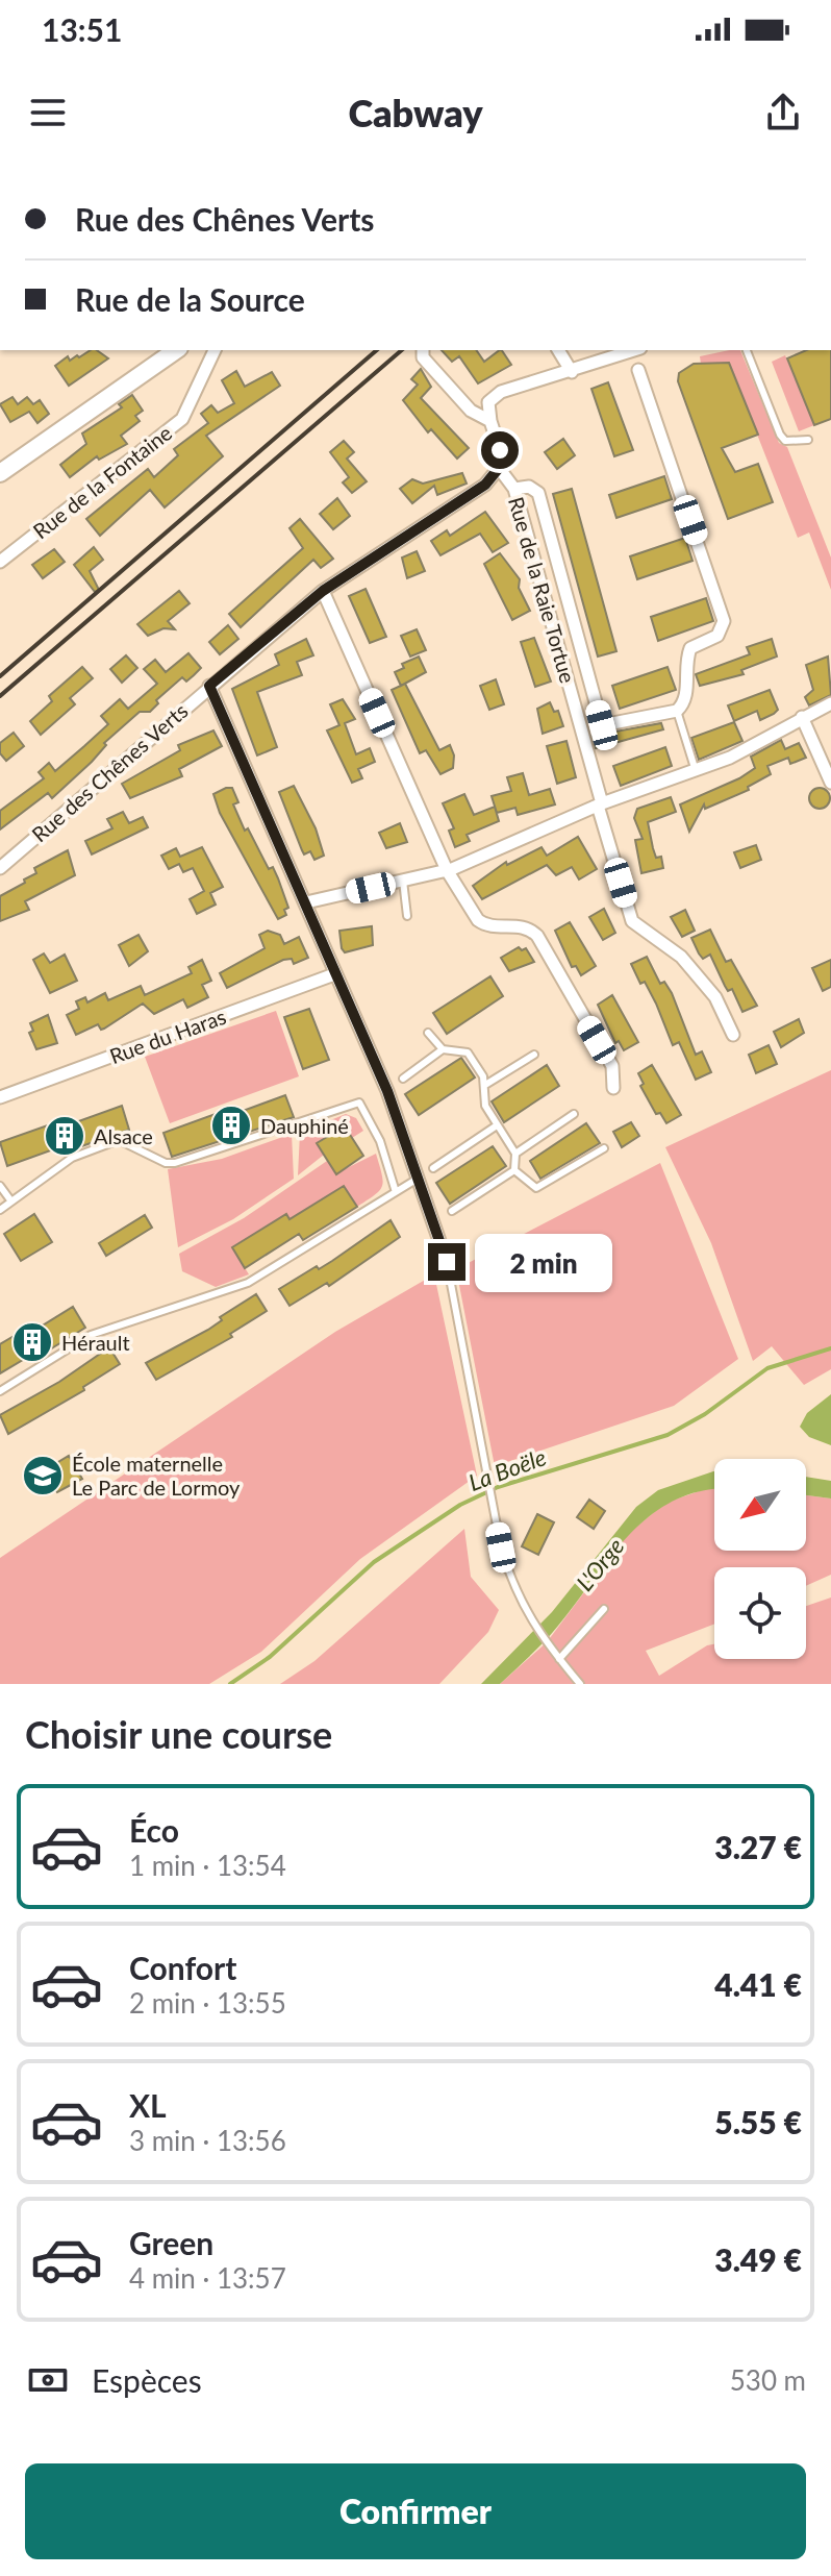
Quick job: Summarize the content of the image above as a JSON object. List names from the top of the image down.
{
  "streets": {
    "street": [
      "Rue de la Fontaine",
      "Rue de la Raie Tortue",
      "Rue des Chênes Verts",
      "Rue du Haras"
    ]
  },
  "crossings": [
    ["Rue de la Raie Tortue", "Rue des Chênes Verts"]
  ],
  "water": ["La Boële", "L'Orge"],
  "places": {
    "building": ["Dauphiné", "Alsace", "Hérault"],
    "school or university": ["École maternelle Le Parc de Lormoy"]
  },
  "north": "bottom left",
  "page": {
    "status": "13:51",
    "header": "Cabway",
    "banner": ["Rue des Chênes Verts", "Rue de la Source"],
    "bubble": "2 min",
    "heading": "Choisir une course",
    "list": [
      {
        "name": "Éco",
        "note": "1 min · 13:54",
        "value": "3.27 €"
      },
      {
        "name": "Confort",
        "note": "2 min · 13:55",
        "value": "4.41 €"
      },
      {
        "name": "XL",
        "note": "3 min · 13:56",
        "value": "5.55 €"
      },
      {
        "name": "Green",
        "note": "4 min · 13:57",
        "value": "3.49 €"
      }
    ],
    "pay": ["Espèces", "530 m"],
    "buttons": "Confirmer"
  }
}
